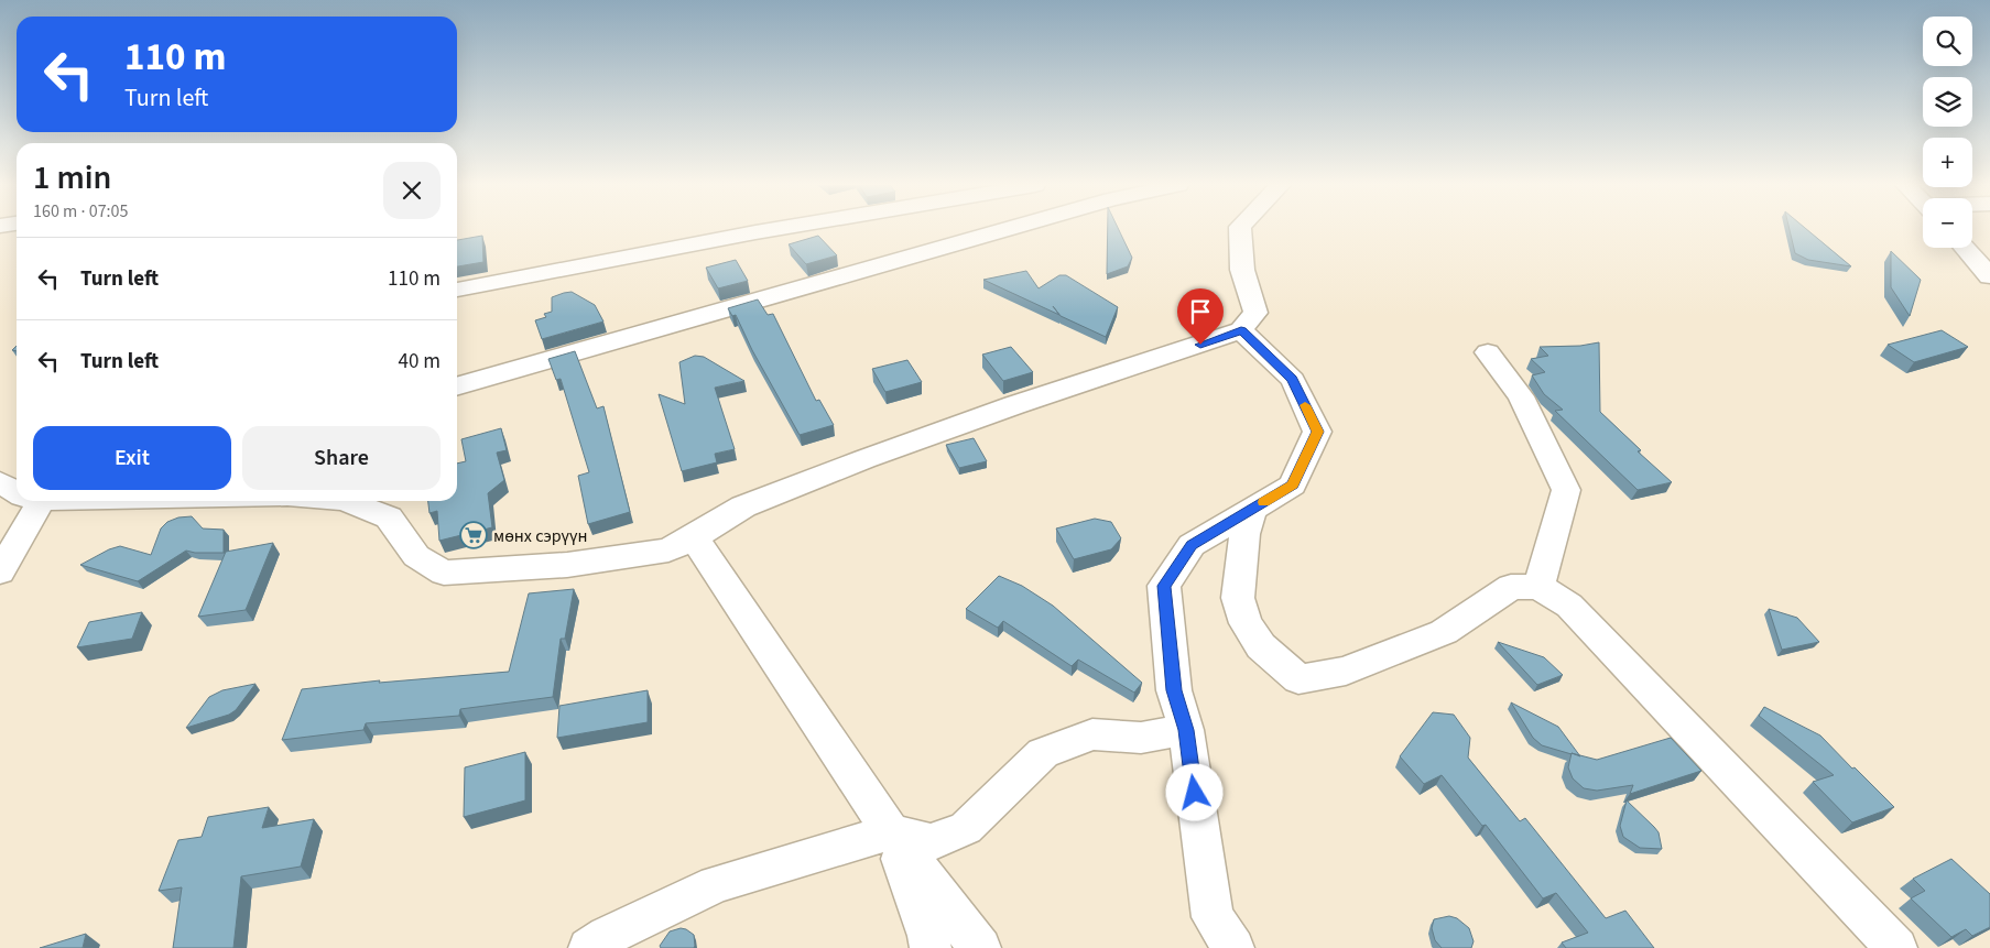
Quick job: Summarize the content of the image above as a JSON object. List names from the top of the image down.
{
  "places": {
    "supermarket": ["мөнх сэрүүн"]
  },
  "page": {
    "map_buttons": ["+", "−"],
    "turn": ["110 m", "Turn left"],
    "heading": ["1 min", "160 m · 07:05"],
    "list": [
      {
        "name": "Turn left",
        "value": "110 m"
      },
      {
        "name": "Turn left",
        "value": "40 m"
      }
    ],
    "buttons": ["Exit", "Share"]
  }
}
